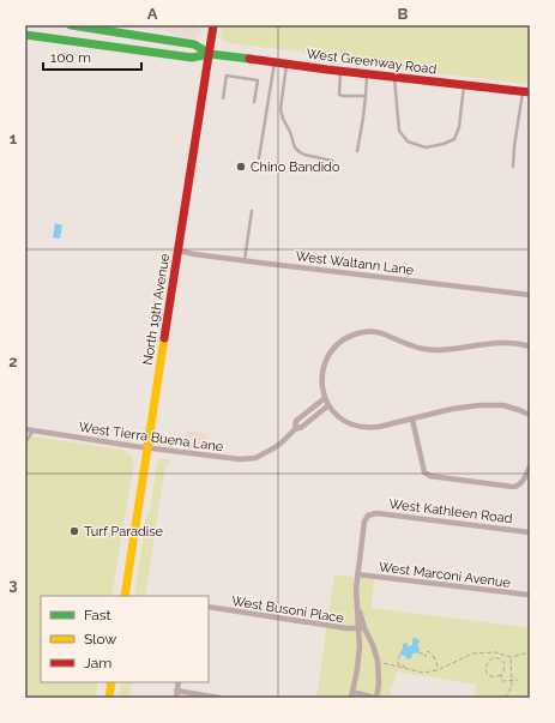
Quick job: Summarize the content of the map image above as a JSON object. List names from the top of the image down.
{
  "streets": {
    "main road": ["West Greenway Road", "North 19th Avenue"],
    "street": [
      "West Waltann Lane",
      "West Tierra Buena Lane",
      "West Kathleen Road",
      "West Marconi Avenue",
      "West Busoni Place"
    ]
  },
  "crossings": [
    ["West Greenway Road", "North 19th Avenue"],
    ["West Waltann Lane", "North 19th Avenue"],
    ["North 19th Avenue", "West Tierra Buena Lane"],
    ["West Kathleen Road", "West Marconi Avenue"]
  ],
  "places": ["Chino Bandido", "Turf Paradise"],
  "legend": ["Fast", "Slow", "Jam"],
  "scale_bar": "100 m",
  "grid": {
    "columns": ["A", "B"],
    "rows": ["1", "2", "3"]
  }
}
